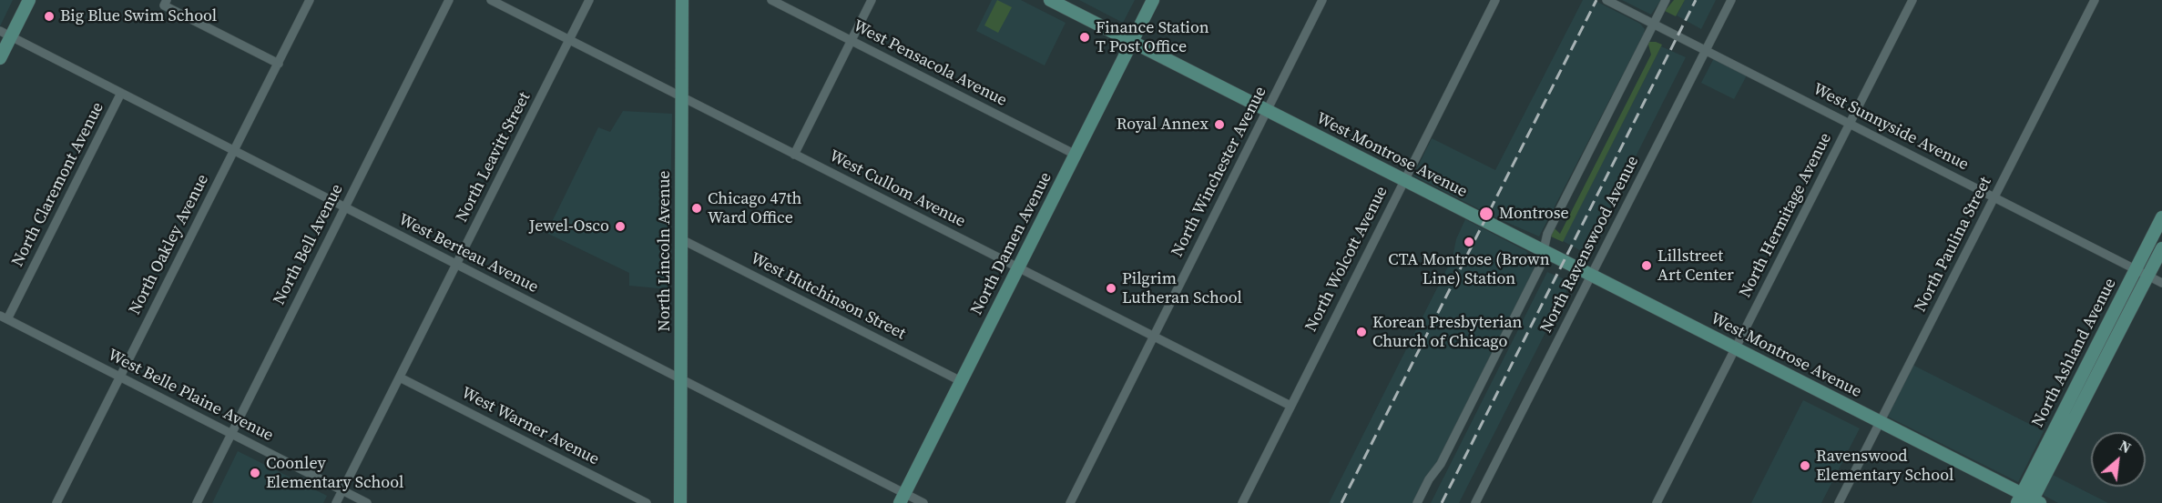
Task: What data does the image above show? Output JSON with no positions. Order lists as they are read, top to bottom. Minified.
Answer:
{"streets":{"main road":["West Montrose Avenue","North Damen Avenue","North Lincoln Avenue","North Ashland Avenue"],"street":["West Pensacola Avenue","West Sunnyside Avenue","North Leavitt Street","North Winchester Avenue","North Claremont Avenue","West Cullom Avenue","North Hermitage Avenue","North Oakley Avenue","North Bell Avenue","North Ravenswood Avenue","North Paulina Street","West Berteau Avenue","North Wolcott Avenue","West Hutchinson Street","West Belle Plaine Avenue","West Warner Avenue"]},"crossings":[["West Pensacola Avenue","North Damen Avenue"],["West Sunnyside Avenue","North Hermitage Avenue"],["West Sunnyside Avenue","North Ravenswood Avenue"],["West Sunnyside Avenue","North Paulina Street"],["West Sunnyside Avenue","North Ashland Avenue"],["West Montrose Avenue","North Winchester Avenue"],["West Montrose Avenue","North Hermitage Avenue"],["West Montrose Avenue","North Damen Avenue"],["West Montrose Avenue","North Ravenswood Avenue"],["West Montrose Avenue","North Paulina Street"],["West Montrose Avenue","North Wolcott Avenue"],["West Montrose Avenue","North Ashland Avenue"],["North Leavitt Street","West Cullom Avenue"],["North Leavitt Street","West Berteau Avenue"],["North Leavitt Street","West Belle Plaine Avenue"],["North Leavitt Street","West Warner Avenue"],["North Winchester Avenue","West Cullom Avenue"],["North Claremont Avenue","West Berteau Avenue"],["North Claremont Avenue","West Belle Plaine Avenue"],["West Cullom Avenue","North Damen Avenue"],["West Cullom Avenue","North Lincoln Avenue"],["West Cullom Avenue","North Wolcott Avenue"],["North Damen Avenue","West Berteau Avenue"],["North Damen Avenue","West Hutchinson Street"],["North Oakley Avenue","West Berteau Avenue"],["North Oakley Avenue","West Belle Plaine Avenue"],["North Bell Avenue","West Berteau Avenue"],["North Bell Avenue","West Belle Plaine Avenue"],["North Lincoln Avenue","West Berteau Avenue"],["North Lincoln Avenue","West Hutchinson Street"]],"places":["Big Blue Swim School","Finance Station T Post Office","Royal Annex","Chicago 47th Ward Office","Montrose","Jewel-Osco","CTA Montrose (Brown Line) Station","Lillstreet Art Center","Pilgrim Lutheran School","Korean Presbyterian Church of Chicago","Ravenswood Elementary School","Coonley Elementary School"],"north":"top right"}
